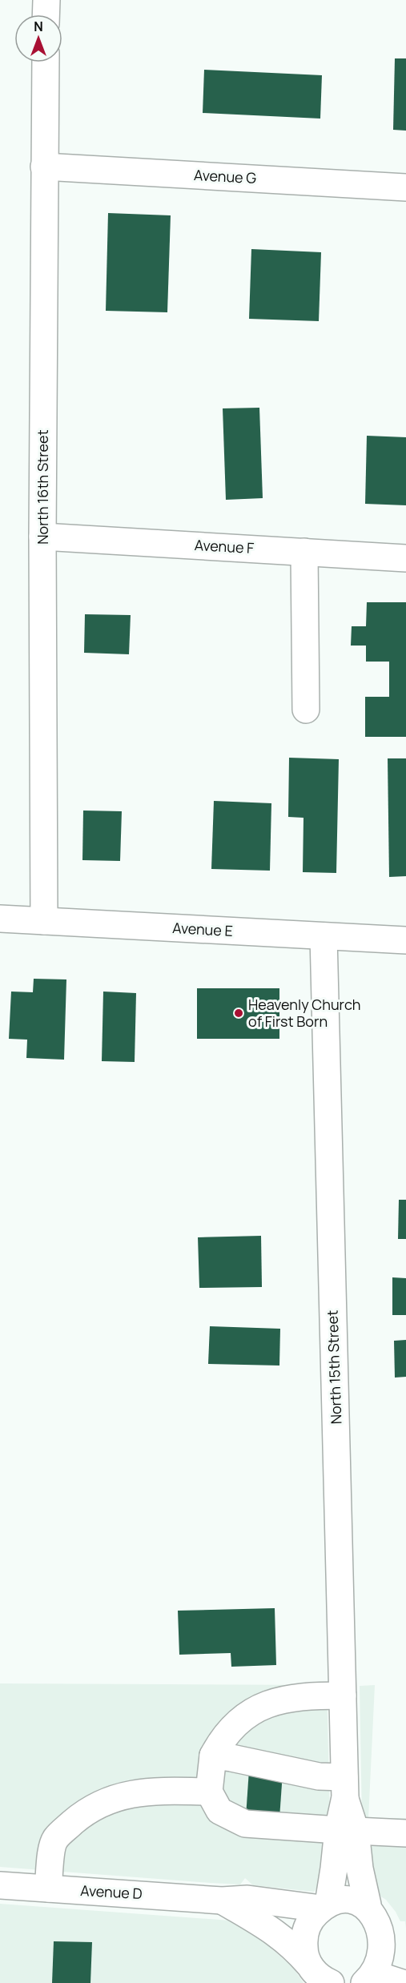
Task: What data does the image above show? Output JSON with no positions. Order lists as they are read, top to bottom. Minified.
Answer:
{"streets":{"street":["Avenue G","North 16th Street","Avenue F","Avenue E","North 15th Street","Avenue D"]},"crossings":[["Avenue G","North 16th Street"],["North 16th Street","Avenue F"],["North 16th Street","Avenue E"],["Avenue E","North 15th Street"],["North 15th Street","Avenue D"]],"places":["Heavenly Church of First Born"],"north":"top"}
